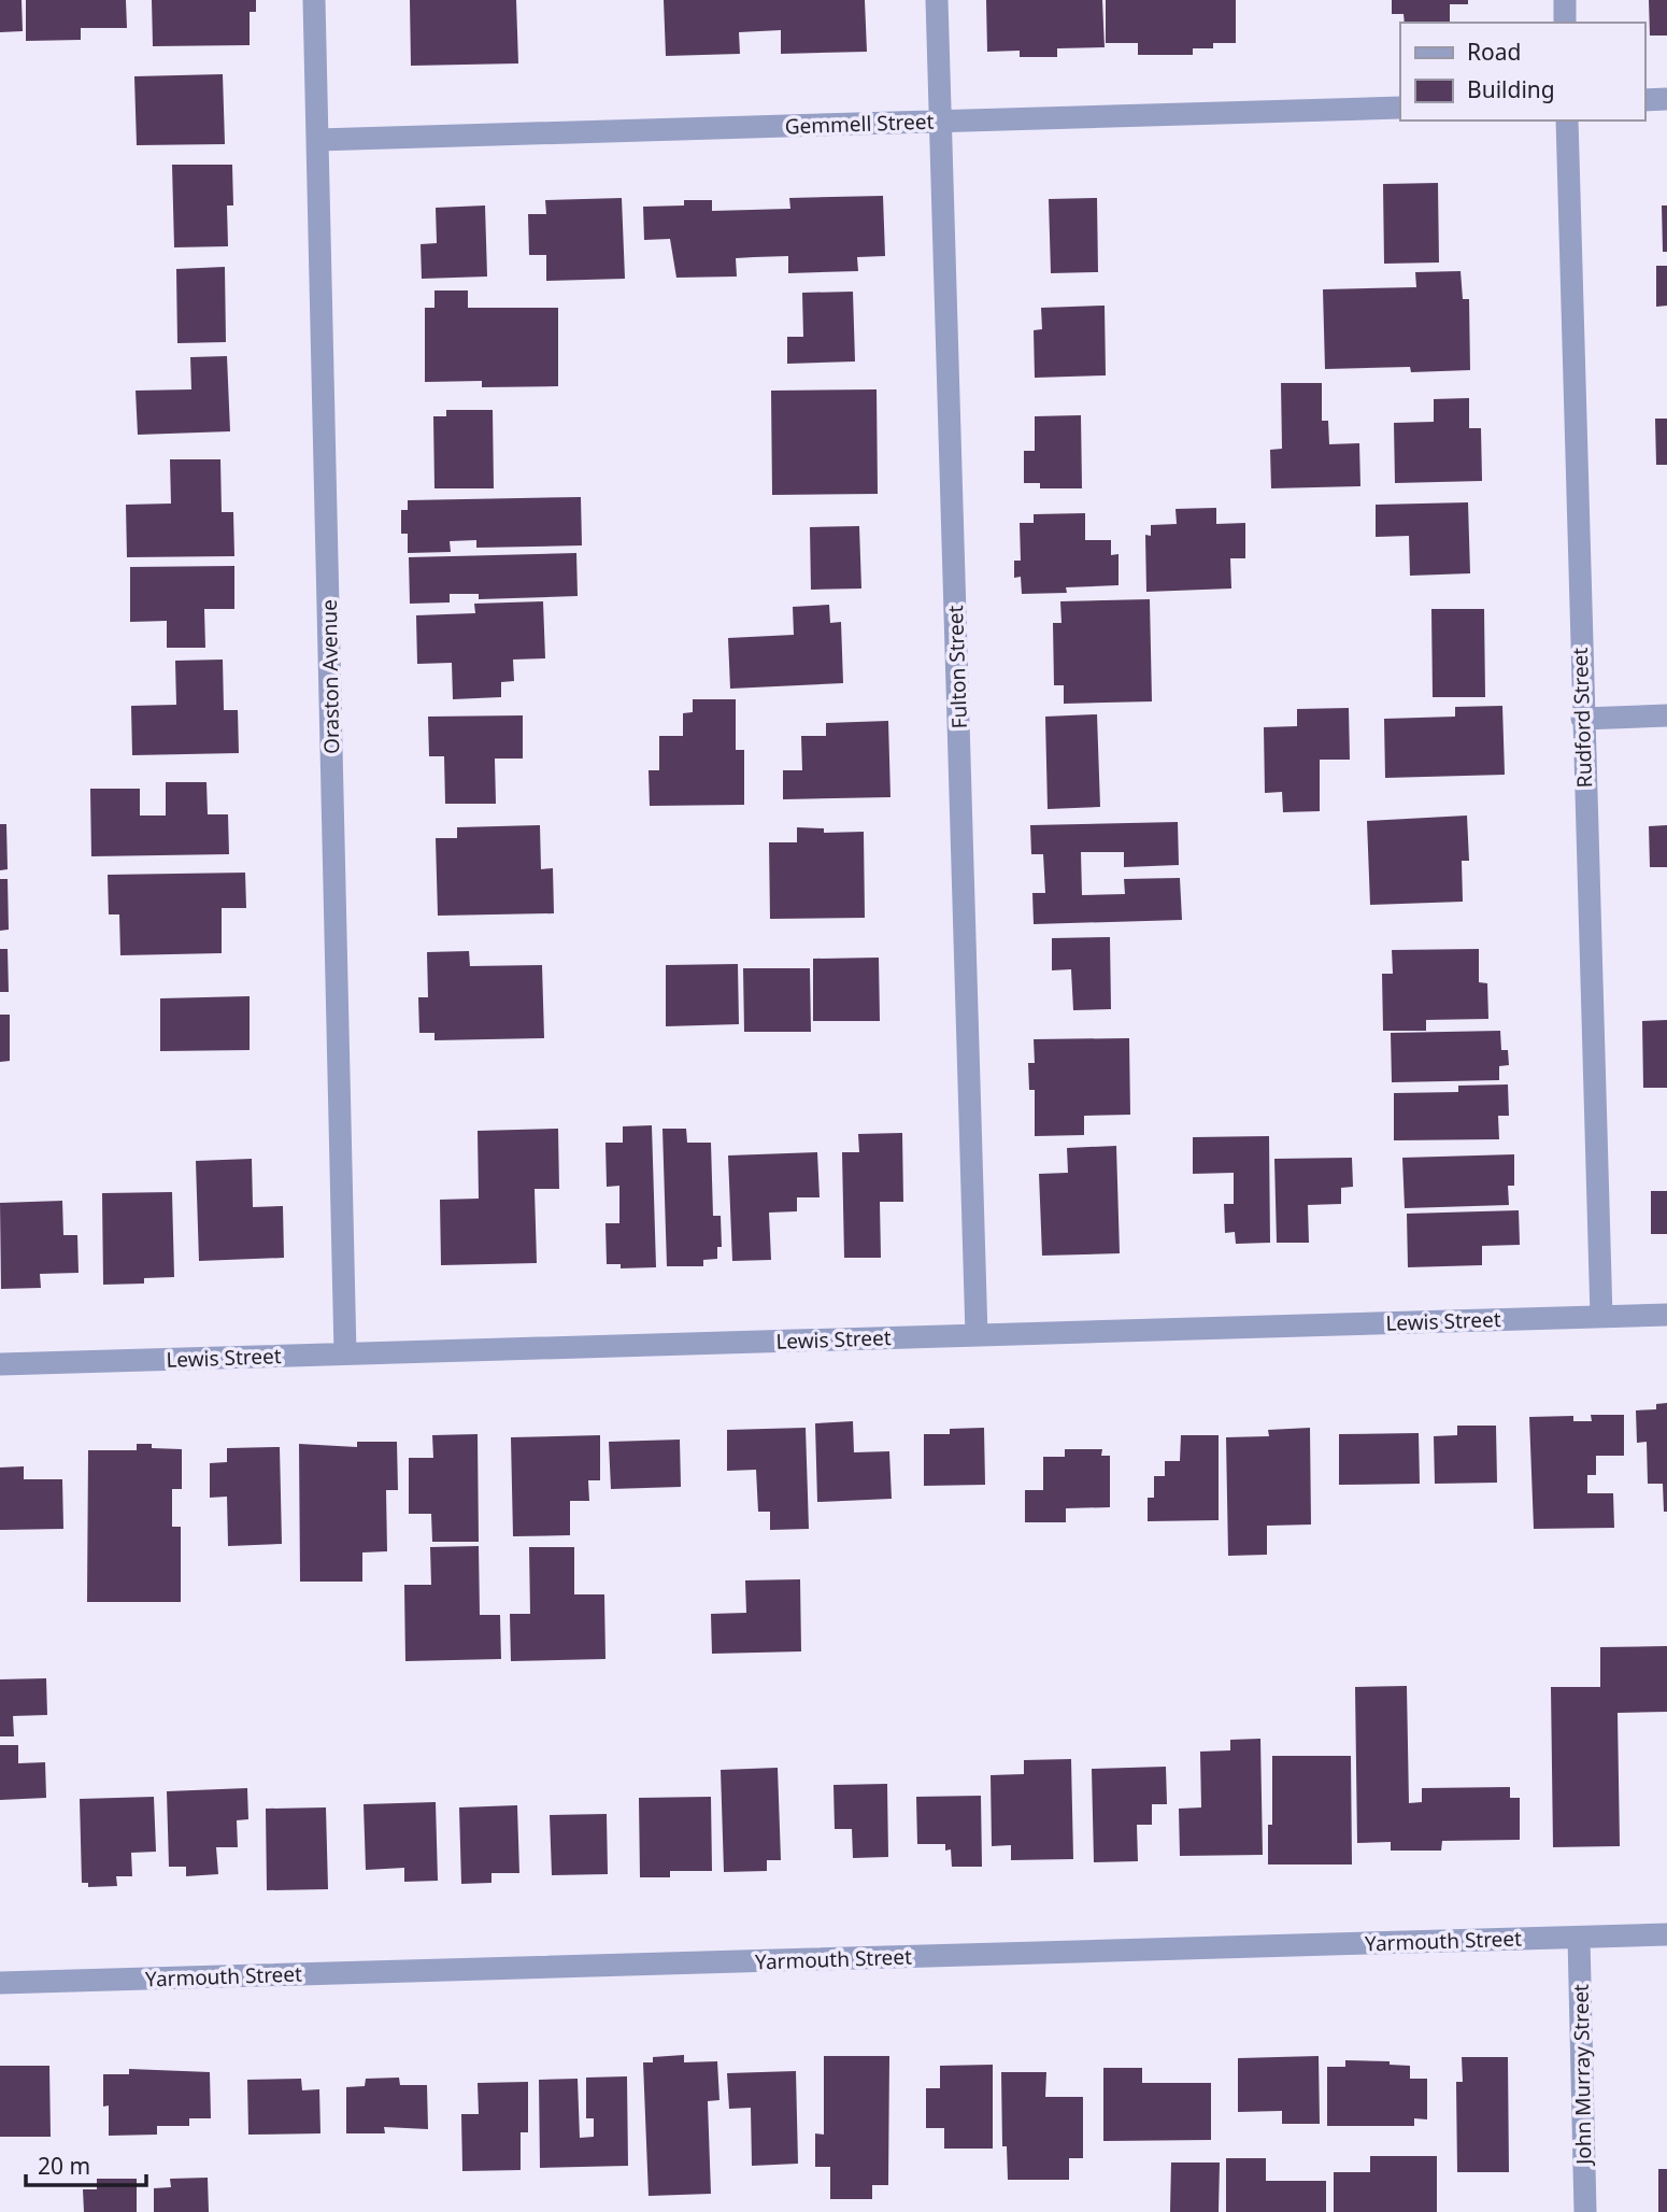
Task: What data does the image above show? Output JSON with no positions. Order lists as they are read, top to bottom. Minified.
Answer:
{"streets":{"street":["Gemmell Street","Fulton Street","Oraston Avenue","Rudford Street","Lewis Street","Yarmouth Street","John Murray Street"]},"crossings":[["Gemmell Street","Fulton Street"],["Gemmell Street","Oraston Avenue"],["Fulton Street","Lewis Street"],["Oraston Avenue","Lewis Street"],["Rudford Street","Lewis Street"],["Yarmouth Street","John Murray Street"]],"legend":["Road","Building"],"scale_bar":"20 m"}
